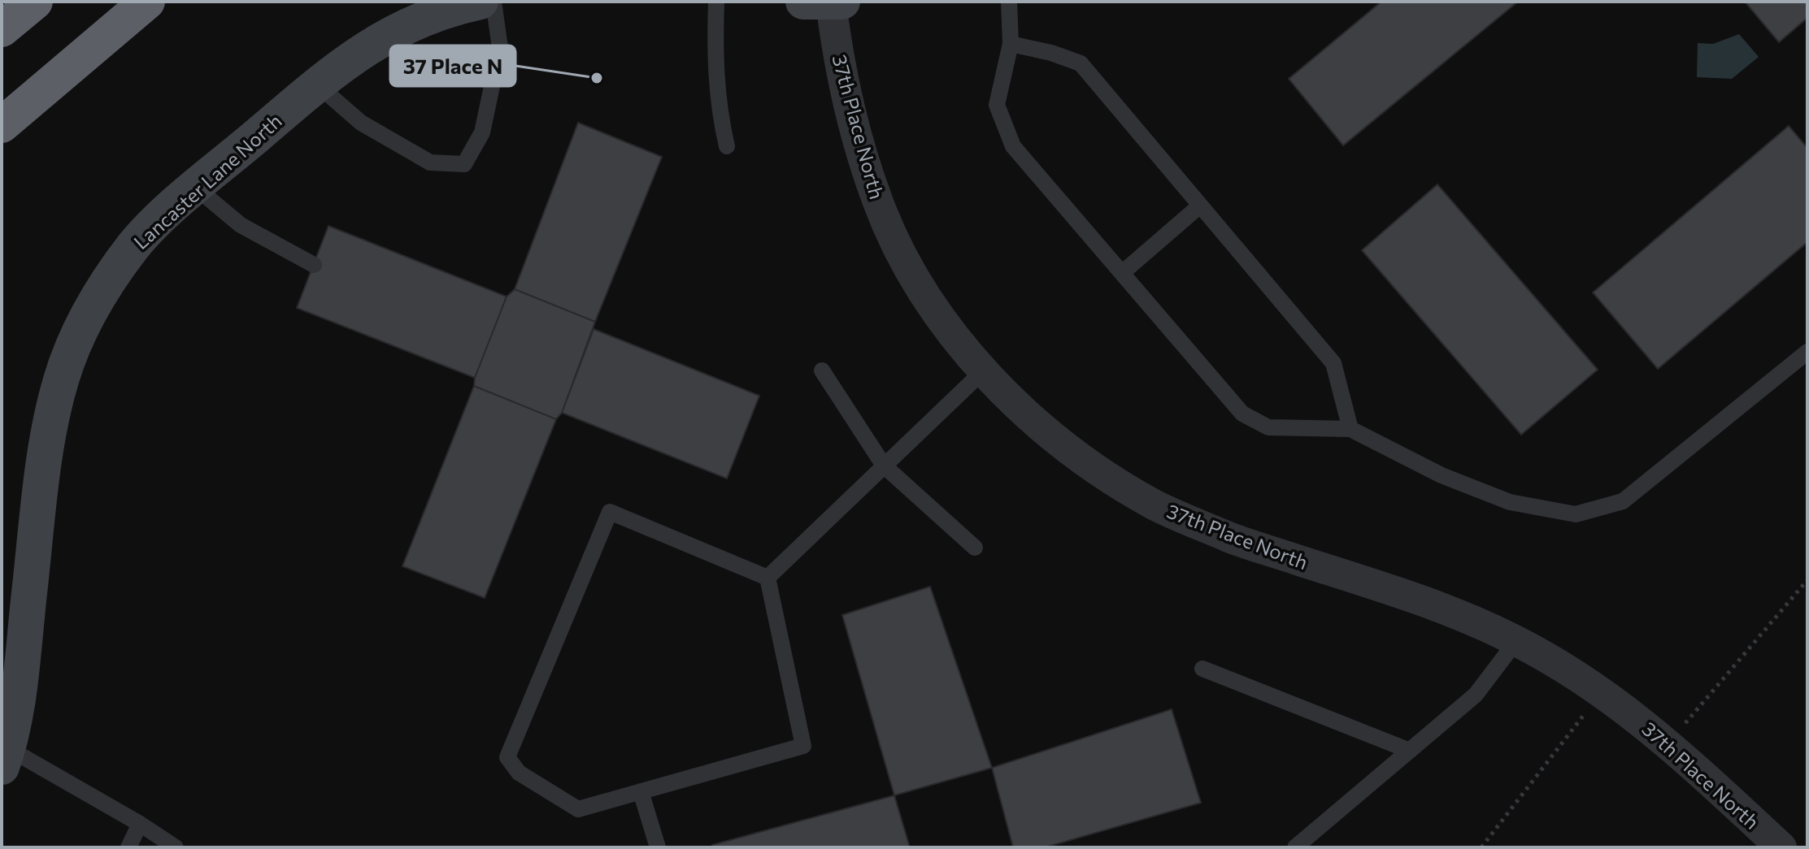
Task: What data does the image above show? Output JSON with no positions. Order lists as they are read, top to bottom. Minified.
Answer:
{"streets":{"street":["37th Place North","Lancaster Lane North"]},"places":["37 Place N"]}
